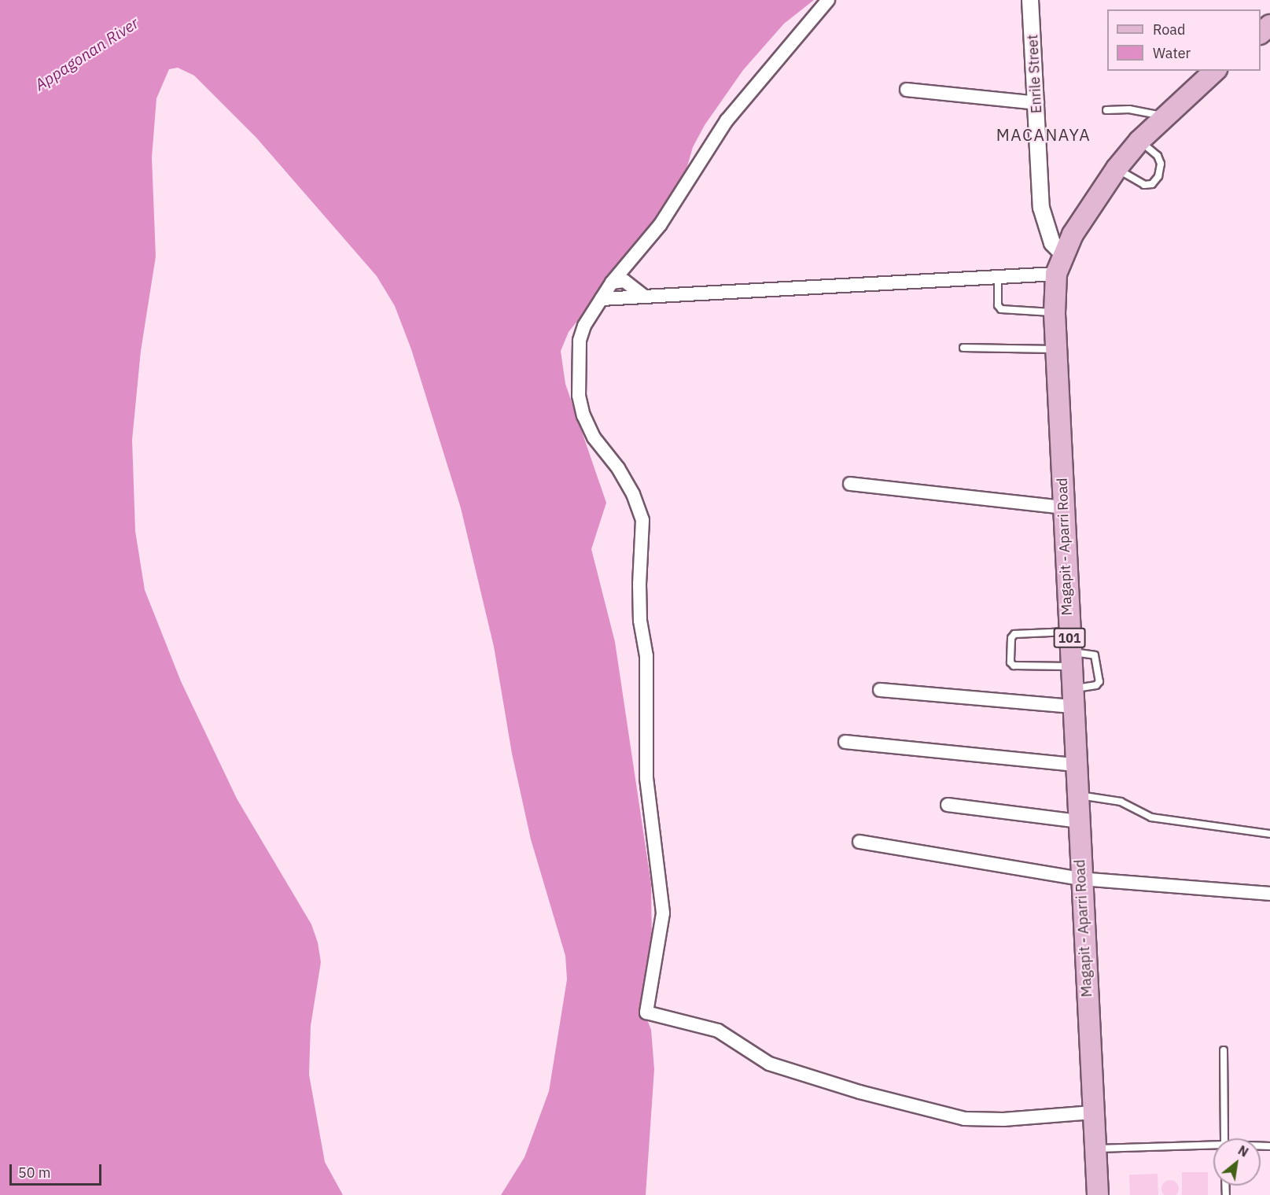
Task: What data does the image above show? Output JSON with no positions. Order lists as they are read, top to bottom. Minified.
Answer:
{"streets":{"main road":["Magapit - Aparri Road","101"],"street":["Enrile Street"]},"crossings":[["Enrile Street","Magapit - Aparri Road"]],"districts":["MACANAYA"],"water":["Appagonan River"],"legend":["Road","Water"],"scale_bar":"50 m","north":"top right"}
